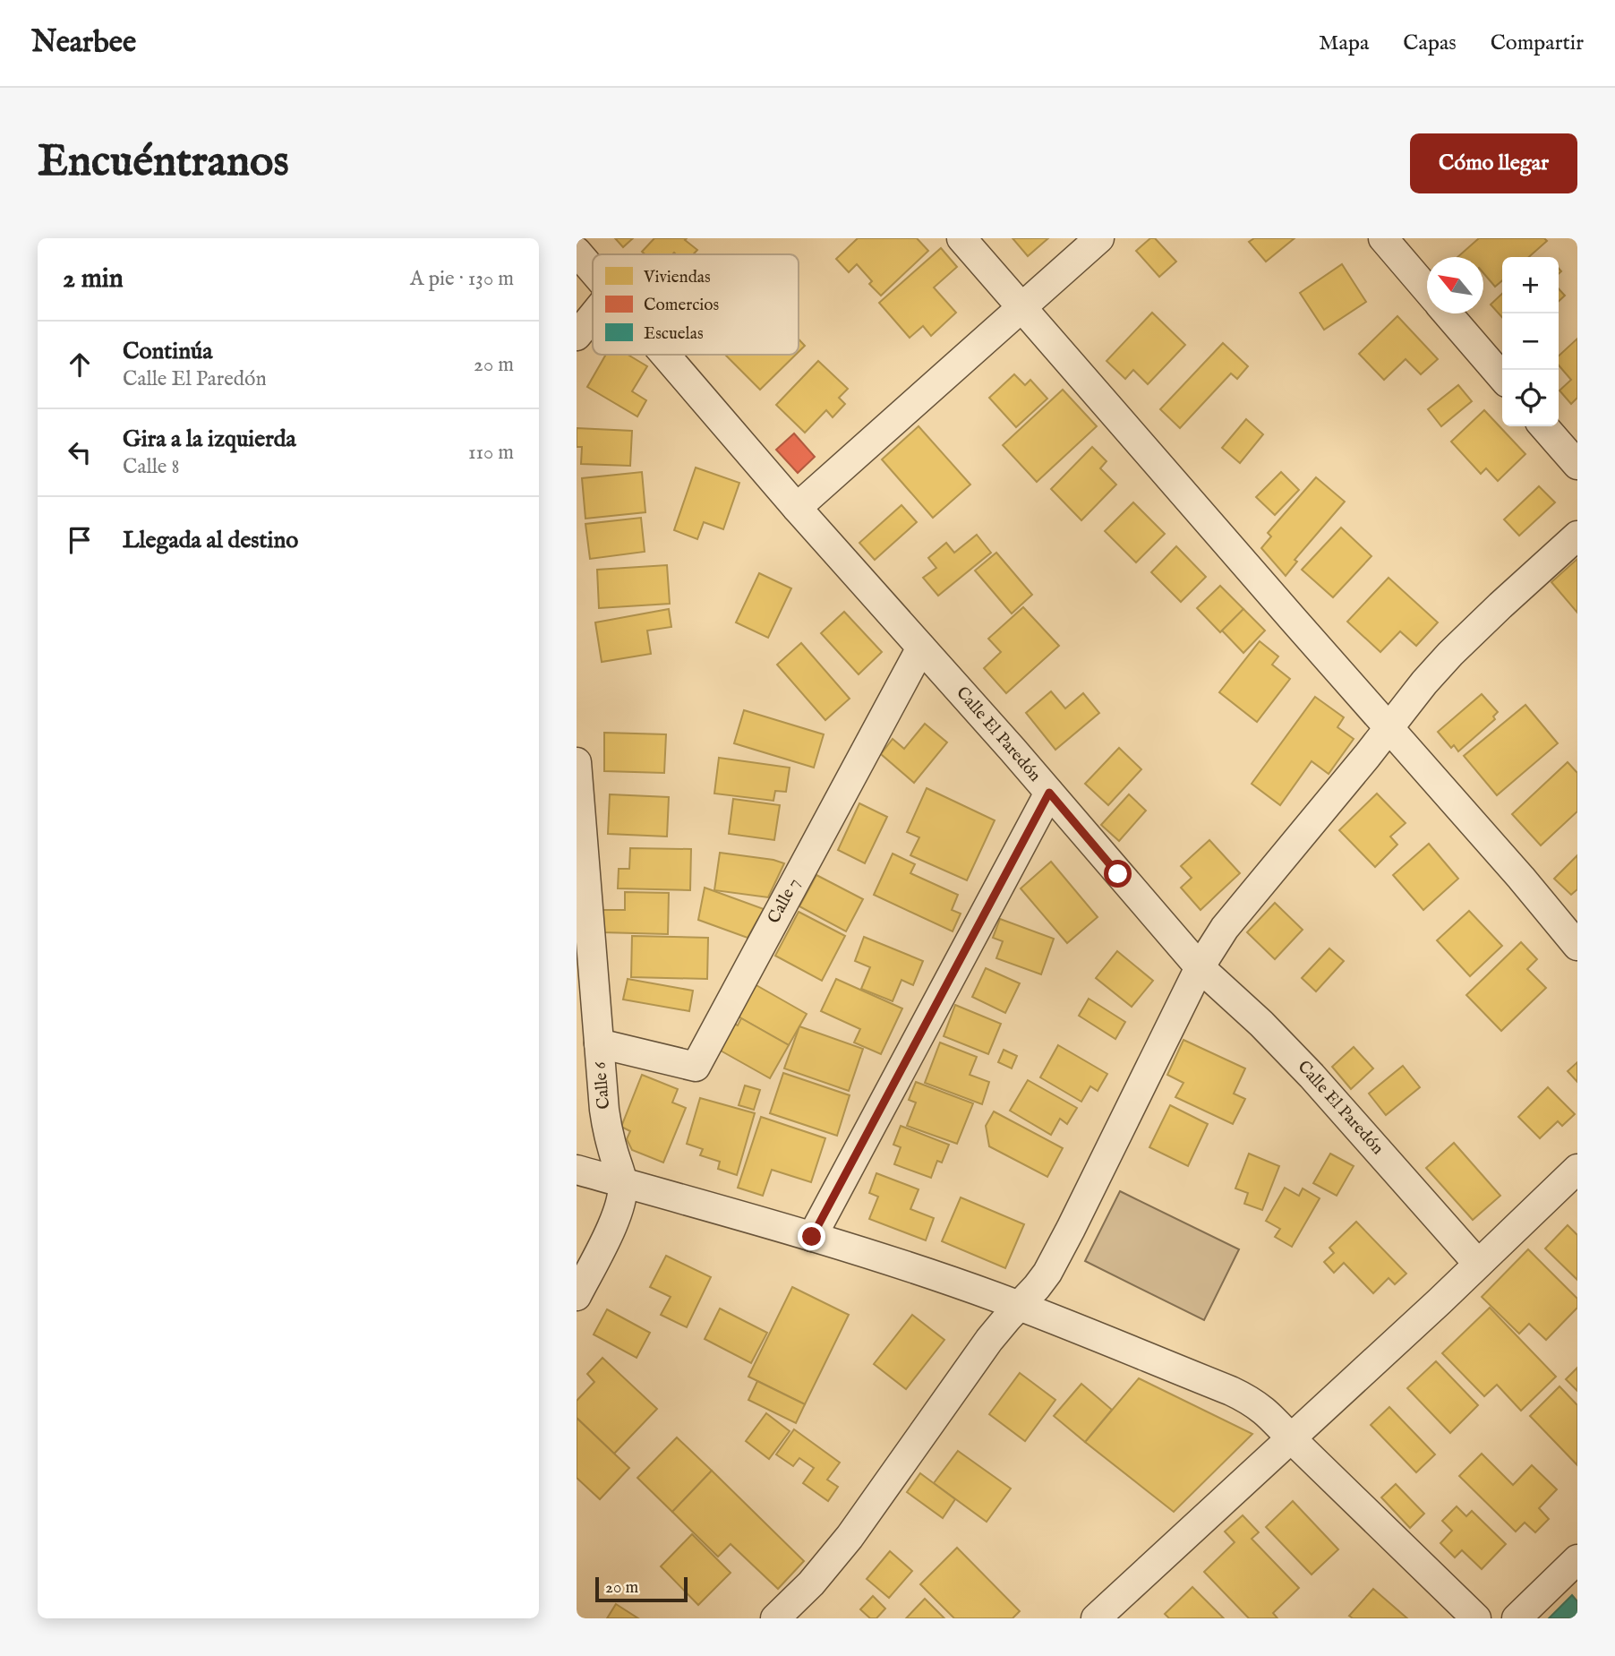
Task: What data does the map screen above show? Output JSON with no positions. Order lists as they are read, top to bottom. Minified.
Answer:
{"streets":{"street":["Calle El Paredón","Calle 7","Calle 6"]},"crossings":[["Calle El Paredón","Calle 7"],["Calle 7","Calle 6"]],"legend":["Viviendas","Comercios","Escuelas"],"scale_bar":"20 m","north":"top left","page":{"header":"Nearbee","nav":["Mapa","Capas","Compartir"],"buttons":"Cómo llegar","title":"Encuéntranos","heading":["2 min","A pie · 130 m"],"map_buttons":["+","−"],"list":[["Continúa","Calle El Paredón","20 m"],["Gira a la izquierda","Calle 8","110 m"],"Llegada al destino"],"scale":"20 m"}}
